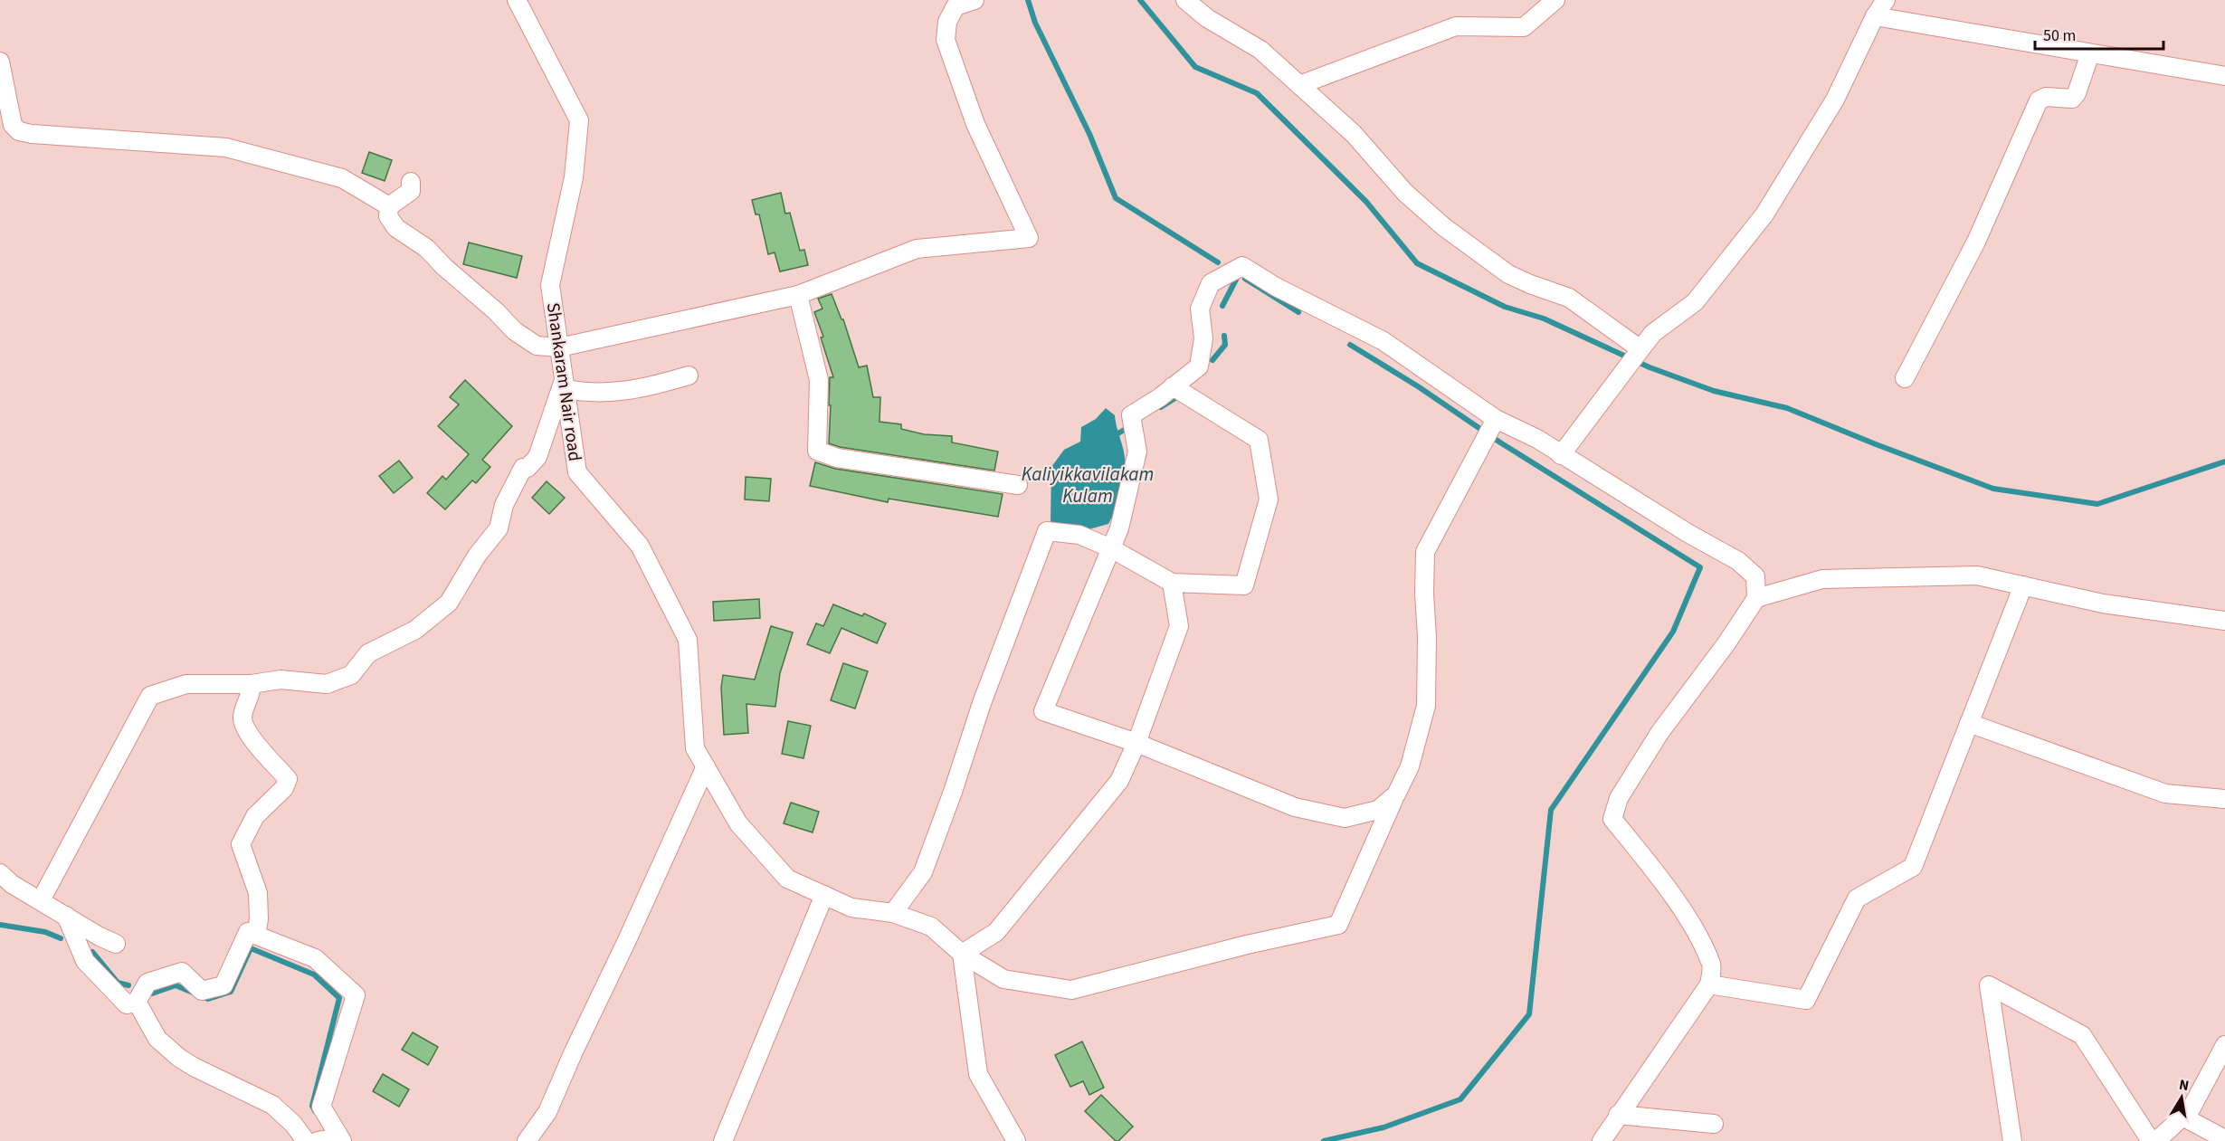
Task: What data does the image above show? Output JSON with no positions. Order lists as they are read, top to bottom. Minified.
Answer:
{"streets":{"street":["Shankaram Nair road"]},"water":["Kaliyikkavilakam Kulam"],"scale_bar":"50 m","north":"top"}
